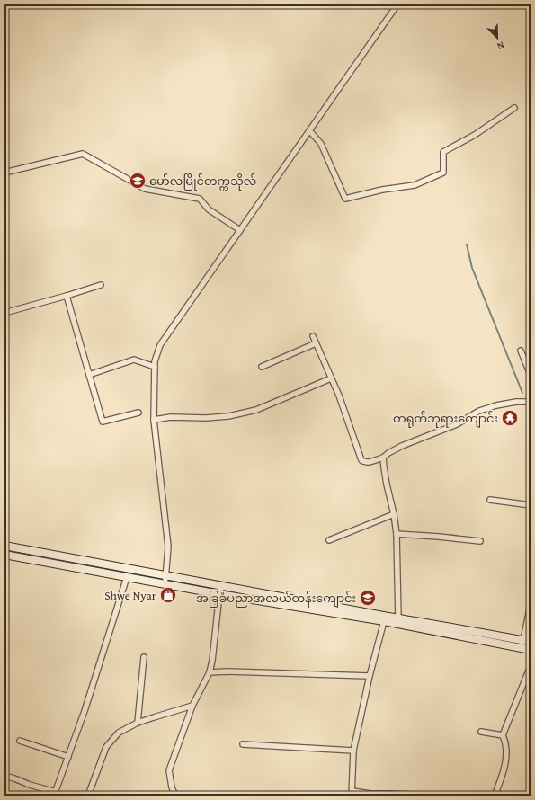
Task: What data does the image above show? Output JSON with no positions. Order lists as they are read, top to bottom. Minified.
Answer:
{"places":{"school or university":["မော်လမြိုင်တက္ကသိုလ်","အခြခံပညာအလယ်တန်းကျောင်း"],"temple":["တရုတ်ဘုရားကျောင်း"],"shop":["Shwe Nyar"]},"north":"bottom right"}
